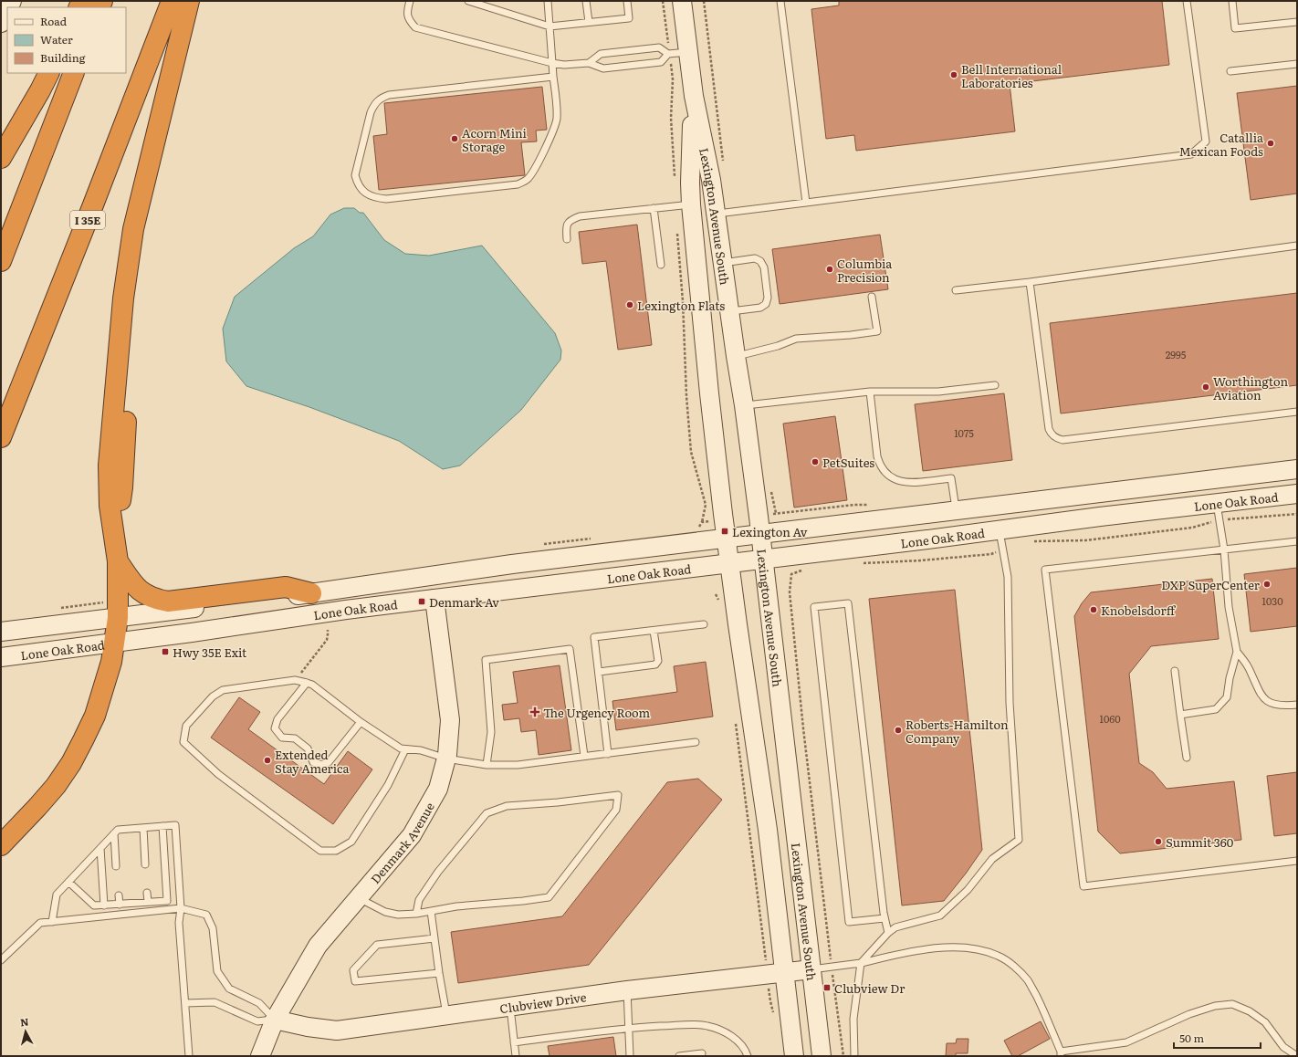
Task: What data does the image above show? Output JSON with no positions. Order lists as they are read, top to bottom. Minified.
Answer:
{"streets":{"highway":["I 35E"],"street":["Lexington Avenue South","Lone Oak Road","Denmark Avenue","Clubview Drive"]},"crossings":[["Lexington Avenue South","Lone Oak Road"],["Lexington Avenue South","Clubview Drive"],["Lone Oak Road","Denmark Avenue"],["Denmark Avenue","Clubview Drive"]],"places":{"other":["Bell International Laboratories","Acorn Mini Storage","Catallia Mexican Foods","Columbia Precision","Lexington Flats","Worthington Aviation","PetSuites","DXP SuperCenter","Knobelsdorff","Roberts-Hamilton Company","Extended Stay America","Summit 360"],"transit":["Lexington Av","Denmark Av","Hwy 35E Exit","Clubview Dr"],"health":["The Urgency Room"]},"house_numbers":["2995","1075","1030","1060"],"legend":["Road","Water","Building"],"scale_bar":"50 m","north":"top"}
